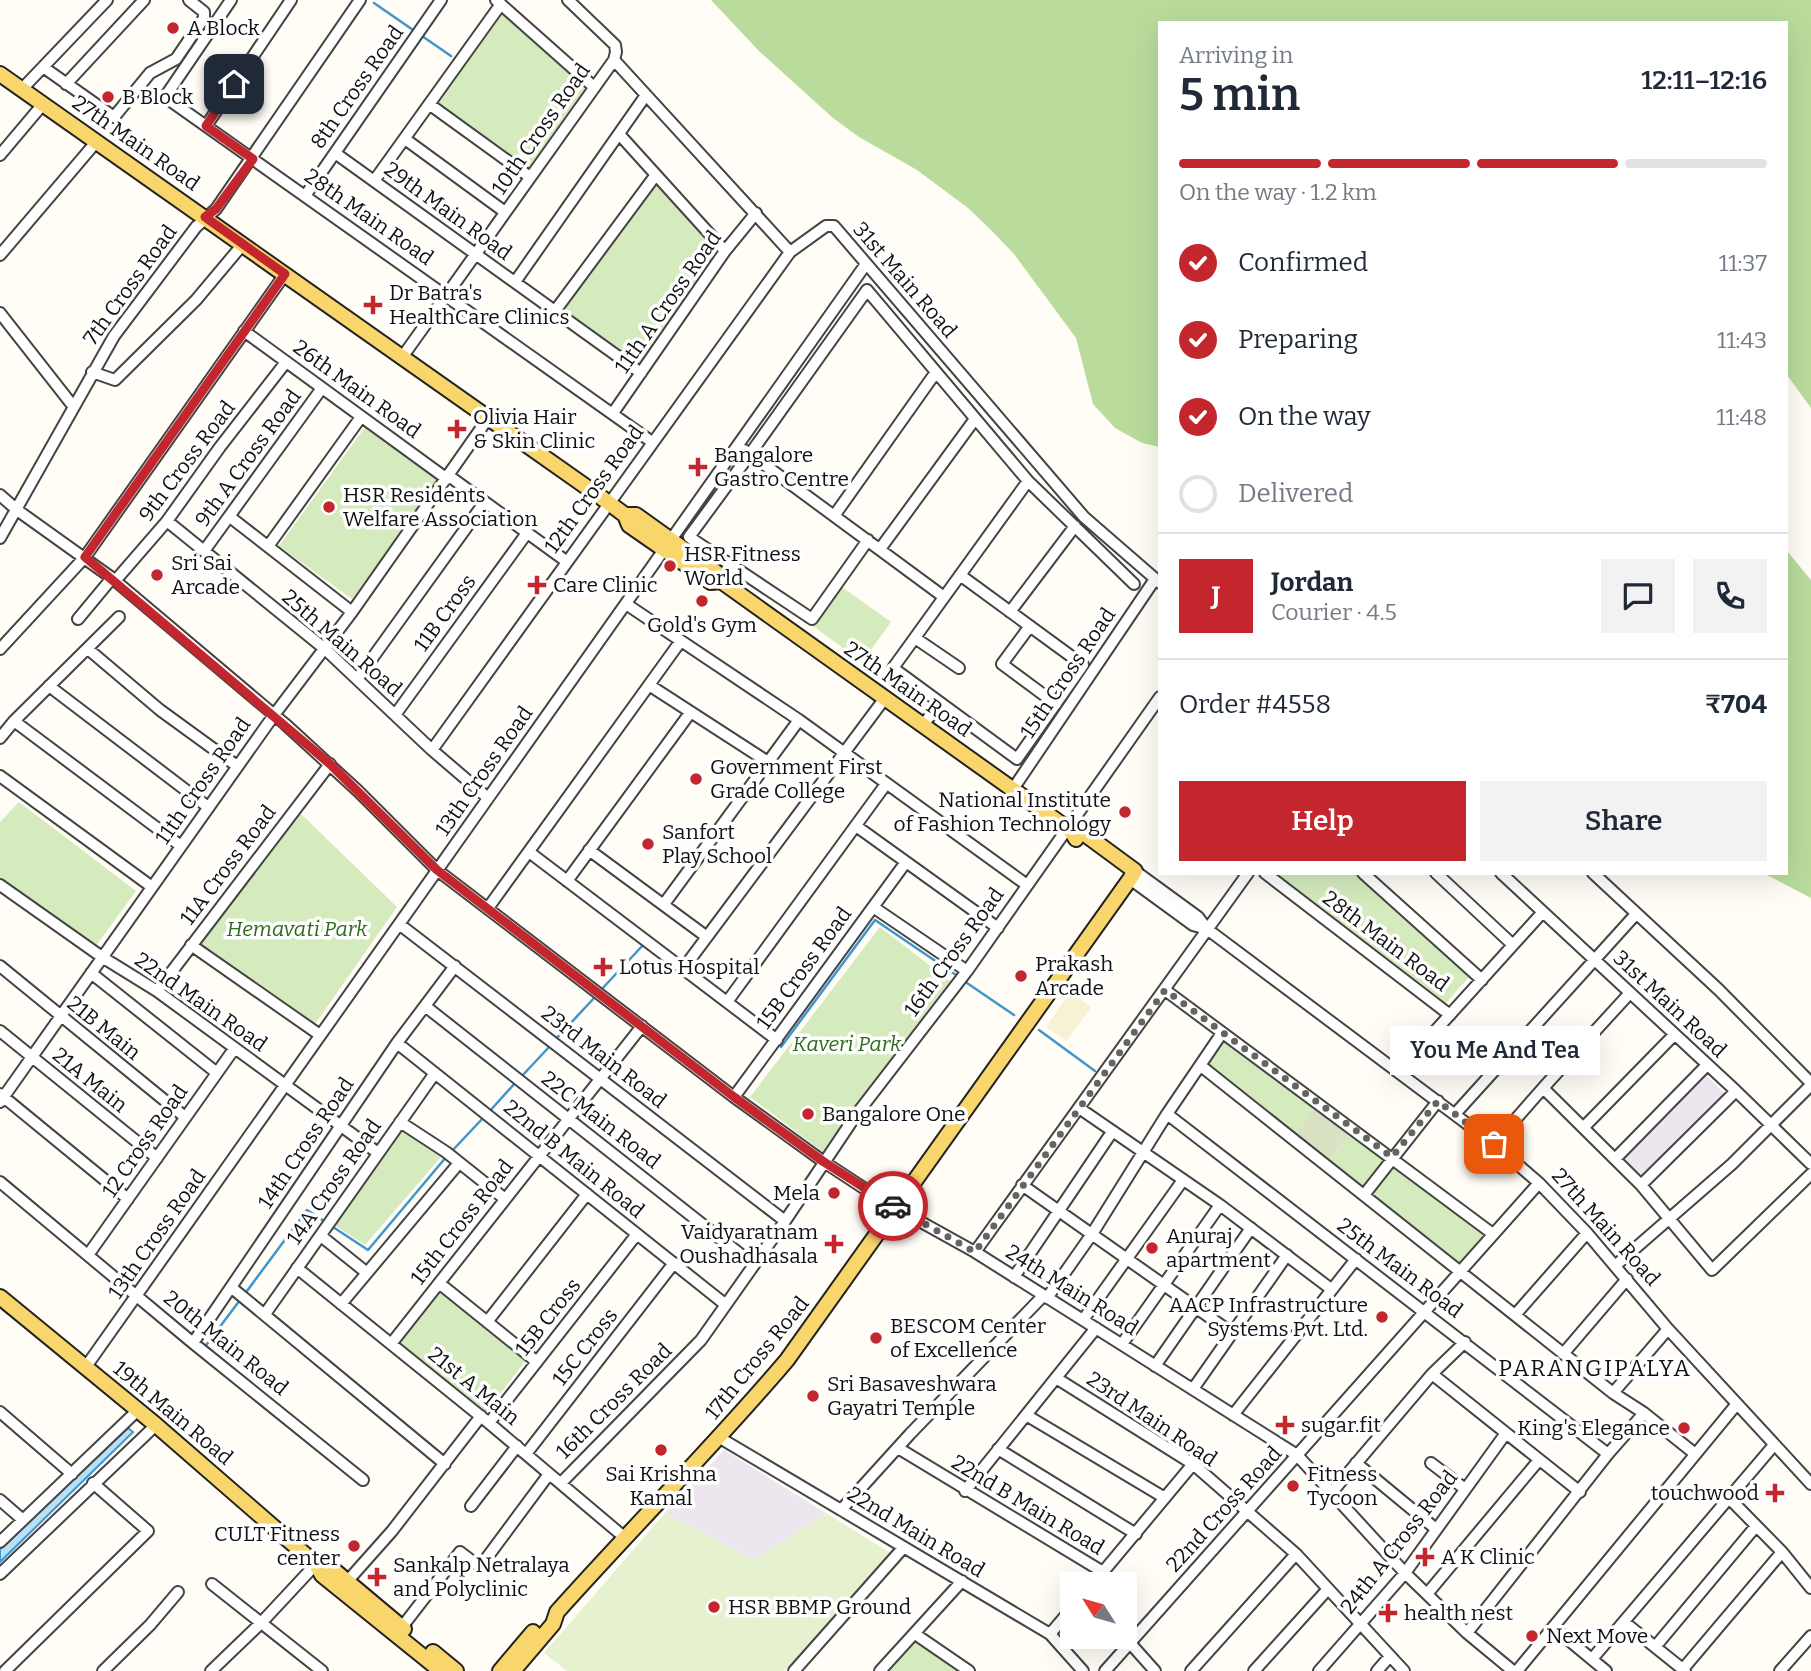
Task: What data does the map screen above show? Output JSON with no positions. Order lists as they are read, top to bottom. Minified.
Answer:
{"streets":{"main road":["27th Main Road","17th Cross Road","19th Main Road"],"street":["8th Cross Road","10th Cross Road","29th Main Road","28th Main Road","31st Main Road","7th Cross Road","11th A Cross Road","26th Main Road","9th A Cross Road","9th Cross Road","12th Cross Road","11B Cross","25th Main Road","15th Cross Road","13th Cross Road","11th Cross Road","11A Cross Road","16th Cross Road","15B Cross Road","22nd Main Road","21B Main","23rd Main Road","21A Main","22C Main Road","12 Cross Road","14th Cross Road","22nd B Main Road","14A Cross Road","24th Main Road","15B Cross","20th Main Road","15C Cross","21st A Main","22nd Cross Road","24th A Cross Road"]},"crossings":[["8th Cross Road","29th Main Road"],["8th Cross Road","28th Main Road"],["10th Cross Road","27th Main Road"],["10th Cross Road","29th Main Road"],["10th Cross Road","28th Main Road"],["27th Main Road","7th Cross Road"],["27th Main Road","12th Cross Road"],["27th Main Road","15th Cross Road"],["27th Main Road","13th Cross Road"],["27th Main Road","11th Cross Road"],["27th Main Road","16th Cross Road"],["27th Main Road","17th Cross Road"],["27th Main Road","22nd Cross Road"],["29th Main Road","11th A Cross Road"],["28th Main Road","7th Cross Road"],["28th Main Road","11th A Cross Road"],["28th Main Road","12th Cross Road"],["31st Main Road","12th Cross Road"],["31st Main Road","15th Cross Road"],["31st Main Road","13th Cross Road"],["7th Cross Road","24th Main Road"],["26th Main Road","9th A Cross Road"],["26th Main Road","9th Cross Road"],["26th Main Road","12th Cross Road"],["26th Main Road","11B Cross"],["26th Main Road","11th Cross Road"],["9th A Cross Road","25th Main Road"],["9th Cross Road","25th Main Road"],["9th Cross Road","24th Main Road"],["12th Cross Road","25th Main Road"],["11B Cross","25th Main Road"],["25th Main Road","13th Cross Road"],["25th Main Road","11th Cross Road"],["25th Main Road","22nd Cross Road"],["15th Cross Road","23rd Main Road"],["15th Cross Road","22C Main Road"],["15th Cross Road","22nd B Main Road"],["15th Cross Road","24th Main Road"],["15th Cross Road","21st A Main"],["13th Cross Road","22nd Main Road"],["13th Cross Road","23rd Main Road"],["13th Cross Road","24th Main Road"],["13th Cross Road","20th Main Road"],["13th Cross Road","19th Main Road"],["11th Cross Road","22nd Main Road"],["11th Cross Road","21B Main"],["11th Cross Road","21A Main"],["11th Cross Road","24th Main Road"],["11A Cross Road","22nd Main Road"],["11A Cross Road","24th Main Road"],["16th Cross Road","23rd Main Road"],["16th Cross Road","22C Main Road"],["16th Cross Road","22nd B Main Road"],["16th Cross Road","24th Main Road"],["16th Cross Road","21st A Main"],["15B Cross Road","24th Main Road"],["22nd Main Road","12 Cross Road"],["22nd Main Road","14th Cross Road"],["22nd Main Road","14A Cross Road"],["22nd Main Road","17th Cross Road"],["21B Main","12 Cross Road"],["23rd Main Road","14th Cross Road"],["23rd Main Road","22nd Cross Road"],["23rd Main Road","24th A Cross Road"],["21A Main","12 Cross Road"],["22C Main Road","14th Cross Road"],["12 Cross Road","20th Main Road"],["14th Cross Road","22nd B Main Road"],["14th Cross Road","20th Main Road"],["22nd B Main Road","14A Cross Road"],["22nd B Main Road","15B Cross"],["22nd B Main Road","15C Cross"],["14A Cross Road","21st A Main"],["24th Main Road","17th Cross Road"],["24th Main Road","22nd Cross Road"],["24th Main Road","24th A Cross Road"],["15B Cross","21st A Main"],["15C Cross","21st A Main"],["17th Cross Road","21st A Main"]],"districts":["PARANGIPALYA"],"parks":["Hemavati Park","Kaveri Park"],"places":{"other":["A Block","B Block","HSR Residents Welfare Association","HSR Fitness World","Sri Sai Arcade","Gold's Gym","Government First Grade College","National Institute of Fashion Technology","Sanfort Play School","Prakash Arcade","Bangalore One","You Me And Tea","Mela","Anuraj apartment","AACP Infrastructure Systems Pvt. Ltd.","BESCOM Center of Excellence","Sri Basaveshwara Gayatri Temple","King's Elegance","Sai Krishna Kamal","Fitness Tycoon","CULT Fitness center","HSR BBMP Ground","Next Move"],"health":["Dr Batra's HealthCare Clinics","Olivia Hair & Skin Clinic","Bangalore Gastro Centre","Care Clinic","Lotus Hospital","Vaidyaratnam Oushadhasala","sugar.fit","touchwood","A K Clinic","Sankalp Netralaya and Polyclinic","health nest"]},"north":"top left","page":{"heading":["5 min","Arriving in","12:11–12:16"],"panel":["Jordan","Courier · 4.5","Order #4558","₹704"],"bar":"On the way · 1.2 km","list":[["Confirmed","11:37"],["Preparing","11:43"],["On the way","11:48"],"Delivered"],"round":"J","buttons":["Help","Share"],"bubble":"You Me And Tea"}}
